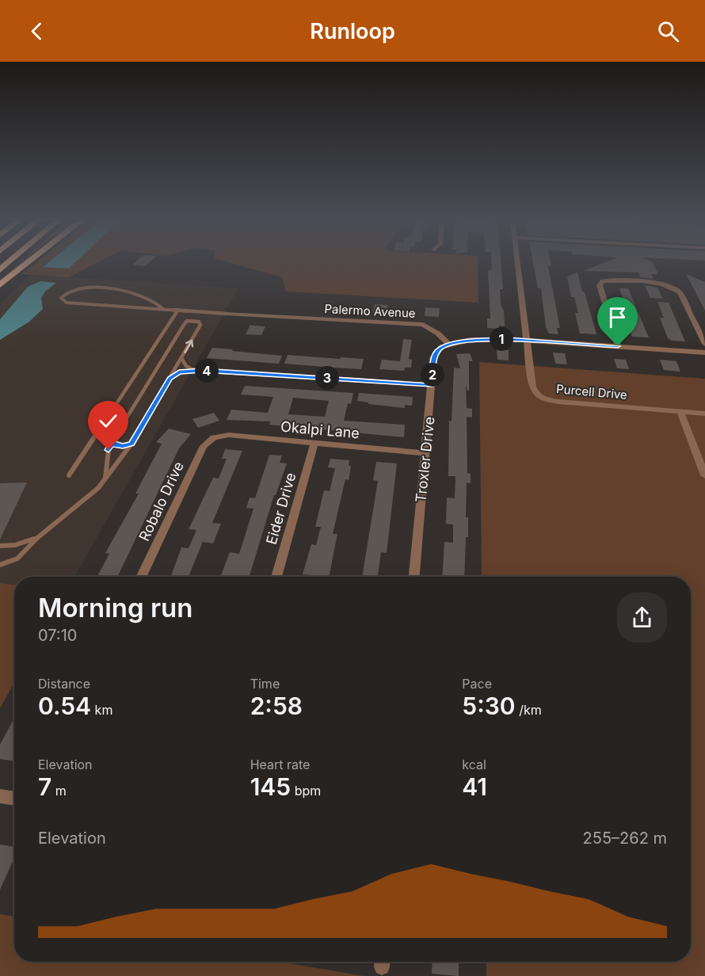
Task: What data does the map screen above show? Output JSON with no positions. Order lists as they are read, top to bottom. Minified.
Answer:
{"streets":{"street":["Palermo Avenue","Purcell Drive","Okalpi Lane","Troxler Drive","Robalo Drive","Eider Drive"]},"crossings":[["Palermo Avenue","Troxler Drive"],["Okalpi Lane","Troxler Drive"],["Okalpi Lane","Robalo Drive"],["Okalpi Lane","Eider Drive"]],"page":{"header":"Runloop","pins":["1","4","2","3"],"heading":["Morning run","07:10"],"stats":[["Distance","0.54 km"],["Time","2:58"],["Pace","5:30 /km"],["Elevation","7 m"],["Heart rate","145 bpm"],["kcal","41"]],"chart":["Elevation","255–262 m"]}}
